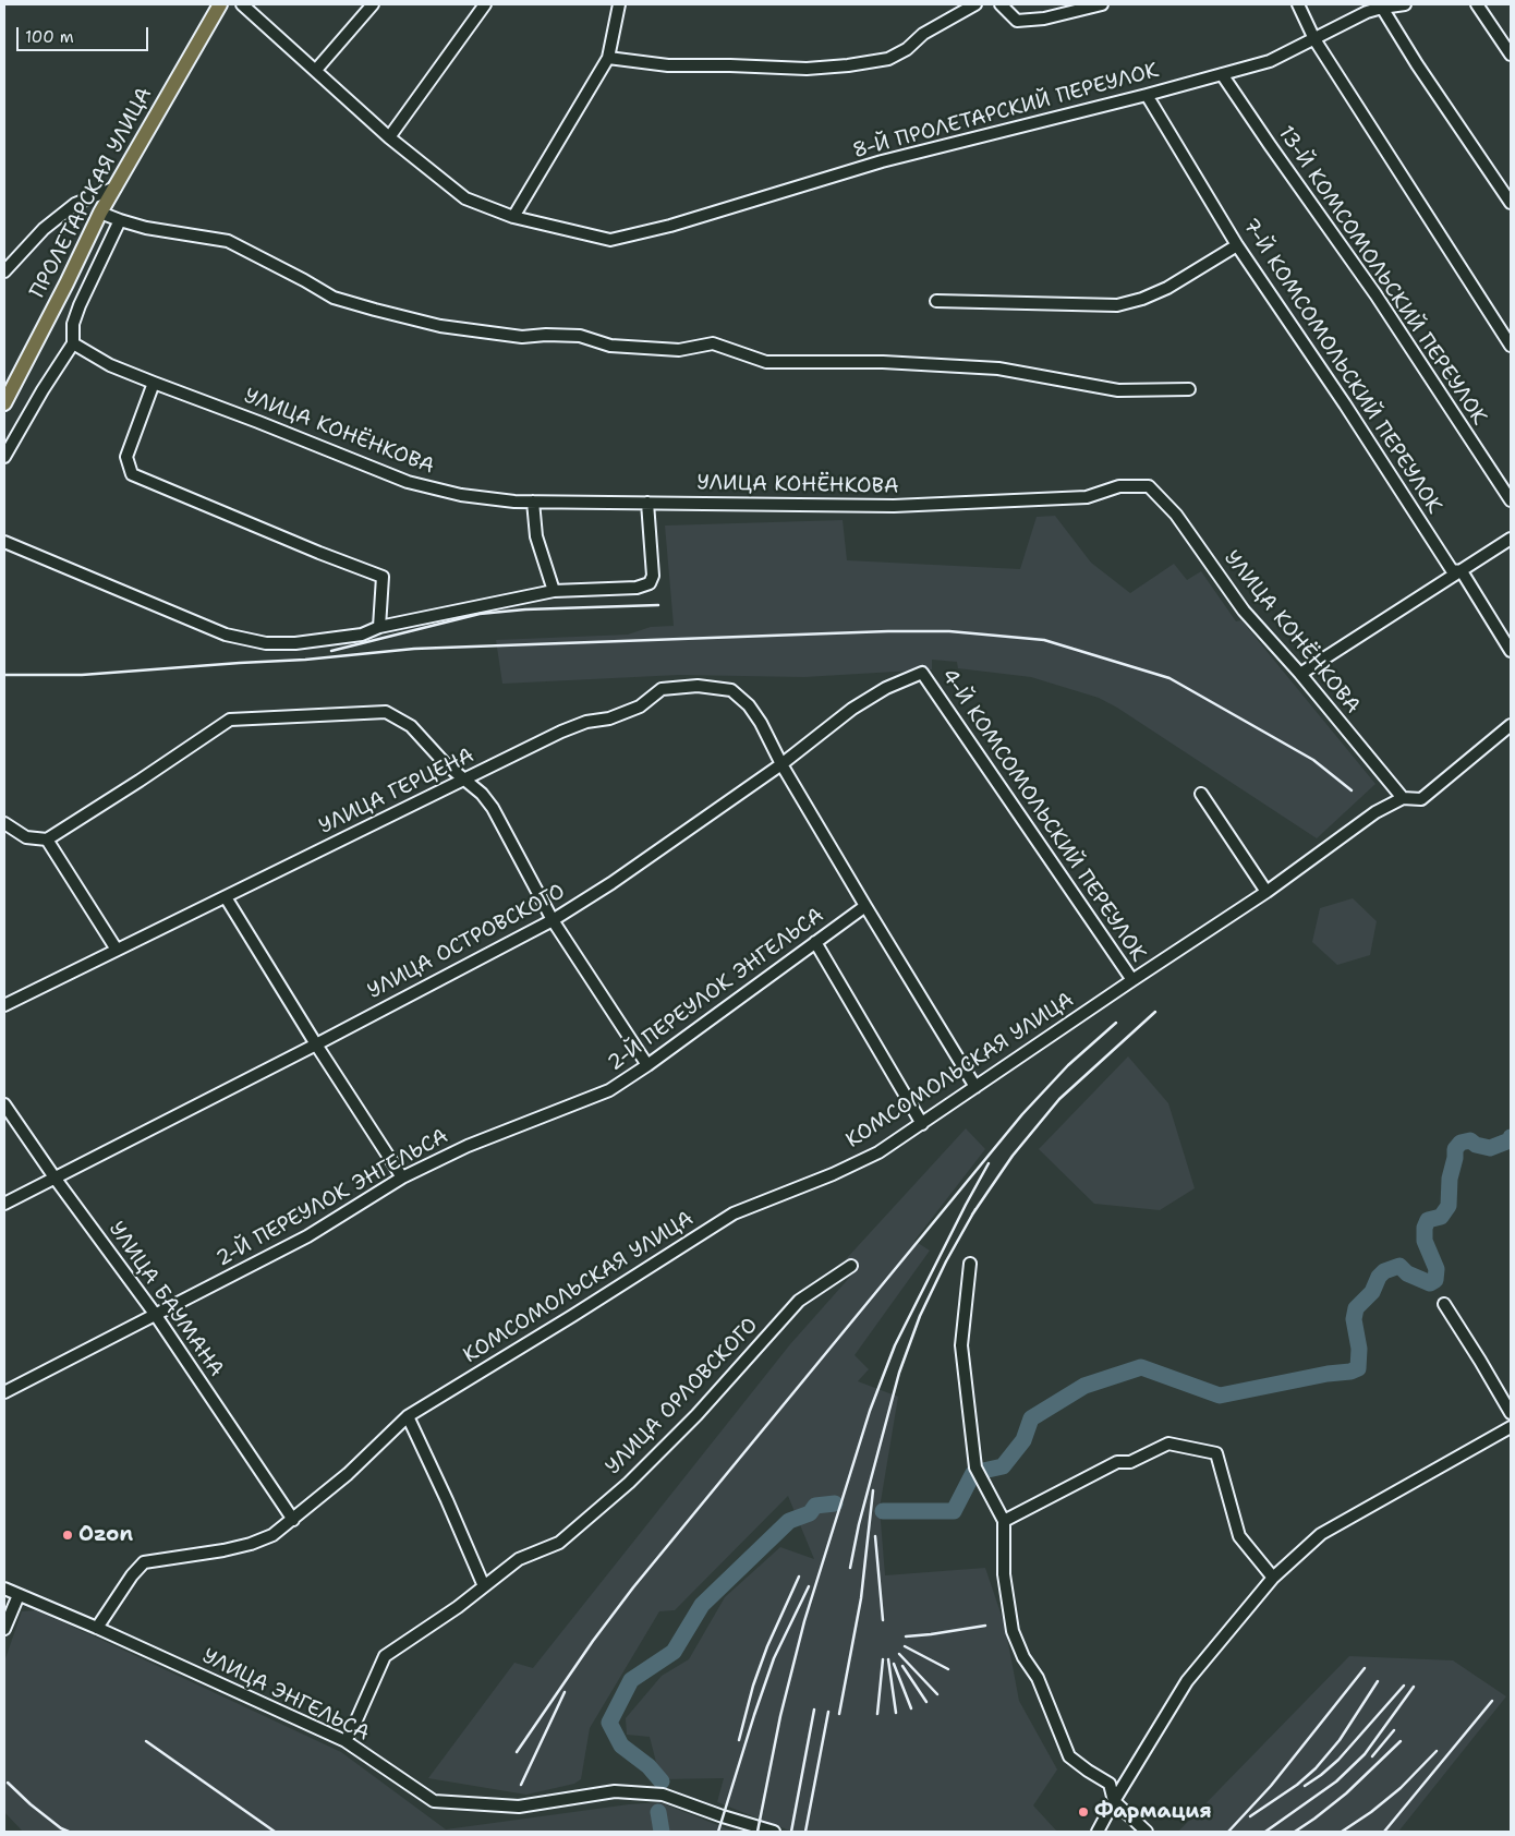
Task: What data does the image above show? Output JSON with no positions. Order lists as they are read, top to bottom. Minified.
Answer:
{"streets":{"main road":["ПРОЛЕТАРСКАЯ УЛИЦА"],"street":["8-Й ПРОЛЕТАРСКИЙ ПЕРЕУЛОК","13-Й КОМСОМОЛЬСКИЙ ПЕРЕУЛОК","7-Й КОМСОМОЛЬСКИЙ ПЕРЕУЛОК","УЛИЦА КОНЁНКОВА","УЛИЦА ГЕРЦЕНА","4-Й КОМСОМОЛЬСКИЙ ПЕРЕУЛОК","УЛИЦА ОСТРОВСКОГО","2-Й ПЕРЕУЛОК ЭНГЕЛЬСА","КОМСОМОЛЬСКАЯ УЛИЦА","УЛИЦА БАУМАНА","УЛИЦА ОРЛОВСКОГО","УЛИЦА ЭНГЕЛЬСА"]},"crossings":[["8-Й ПРОЛЕТАРСКИЙ ПЕРЕУЛОК","13-Й КОМСОМОЛЬСКИЙ ПЕРЕУЛОК"],["8-Й ПРОЛЕТАРСКИЙ ПЕРЕУЛОК","7-Й КОМСОМОЛЬСКИЙ ПЕРЕУЛОК"],["ПРОЛЕТАРСКАЯ УЛИЦА","УЛИЦА КОНЁНКОВА"],["УЛИЦА КОНЁНКОВА","КОМСОМОЛЬСКАЯ УЛИЦА"],["УЛИЦА ГЕРЦЕНА","УЛИЦА ОСТРОВСКОГО"],["УЛИЦА ГЕРЦЕНА","2-Й ПЕРЕУЛОК ЭНГЕЛЬСА"],["УЛИЦА ГЕРЦЕНА","КОМСОМОЛЬСКАЯ УЛИЦА"],["4-Й КОМСОМОЛЬСКИЙ ПЕРЕУЛОК","УЛИЦА ОСТРОВСКОГО"],["4-Й КОМСОМОЛЬСКИЙ ПЕРЕУЛОК","КОМСОМОЛЬСКАЯ УЛИЦА"],["УЛИЦА ОСТРОВСКОГО","УЛИЦА БАУМАНА"],["2-Й ПЕРЕУЛОК ЭНГЕЛЬСА","УЛИЦА БАУМАНА"],["КОМСОМОЛЬСКАЯ УЛИЦА","УЛИЦА БАУМАНА"],["КОМСОМОЛЬСКАЯ УЛИЦА","УЛИЦА ЭНГЕЛЬСА"],["УЛИЦА ОРЛОВСКОГО","УЛИЦА ЭНГЕЛЬСА"]],"places":["Ozon","Фармация"],"scale_bar":"100 m"}
